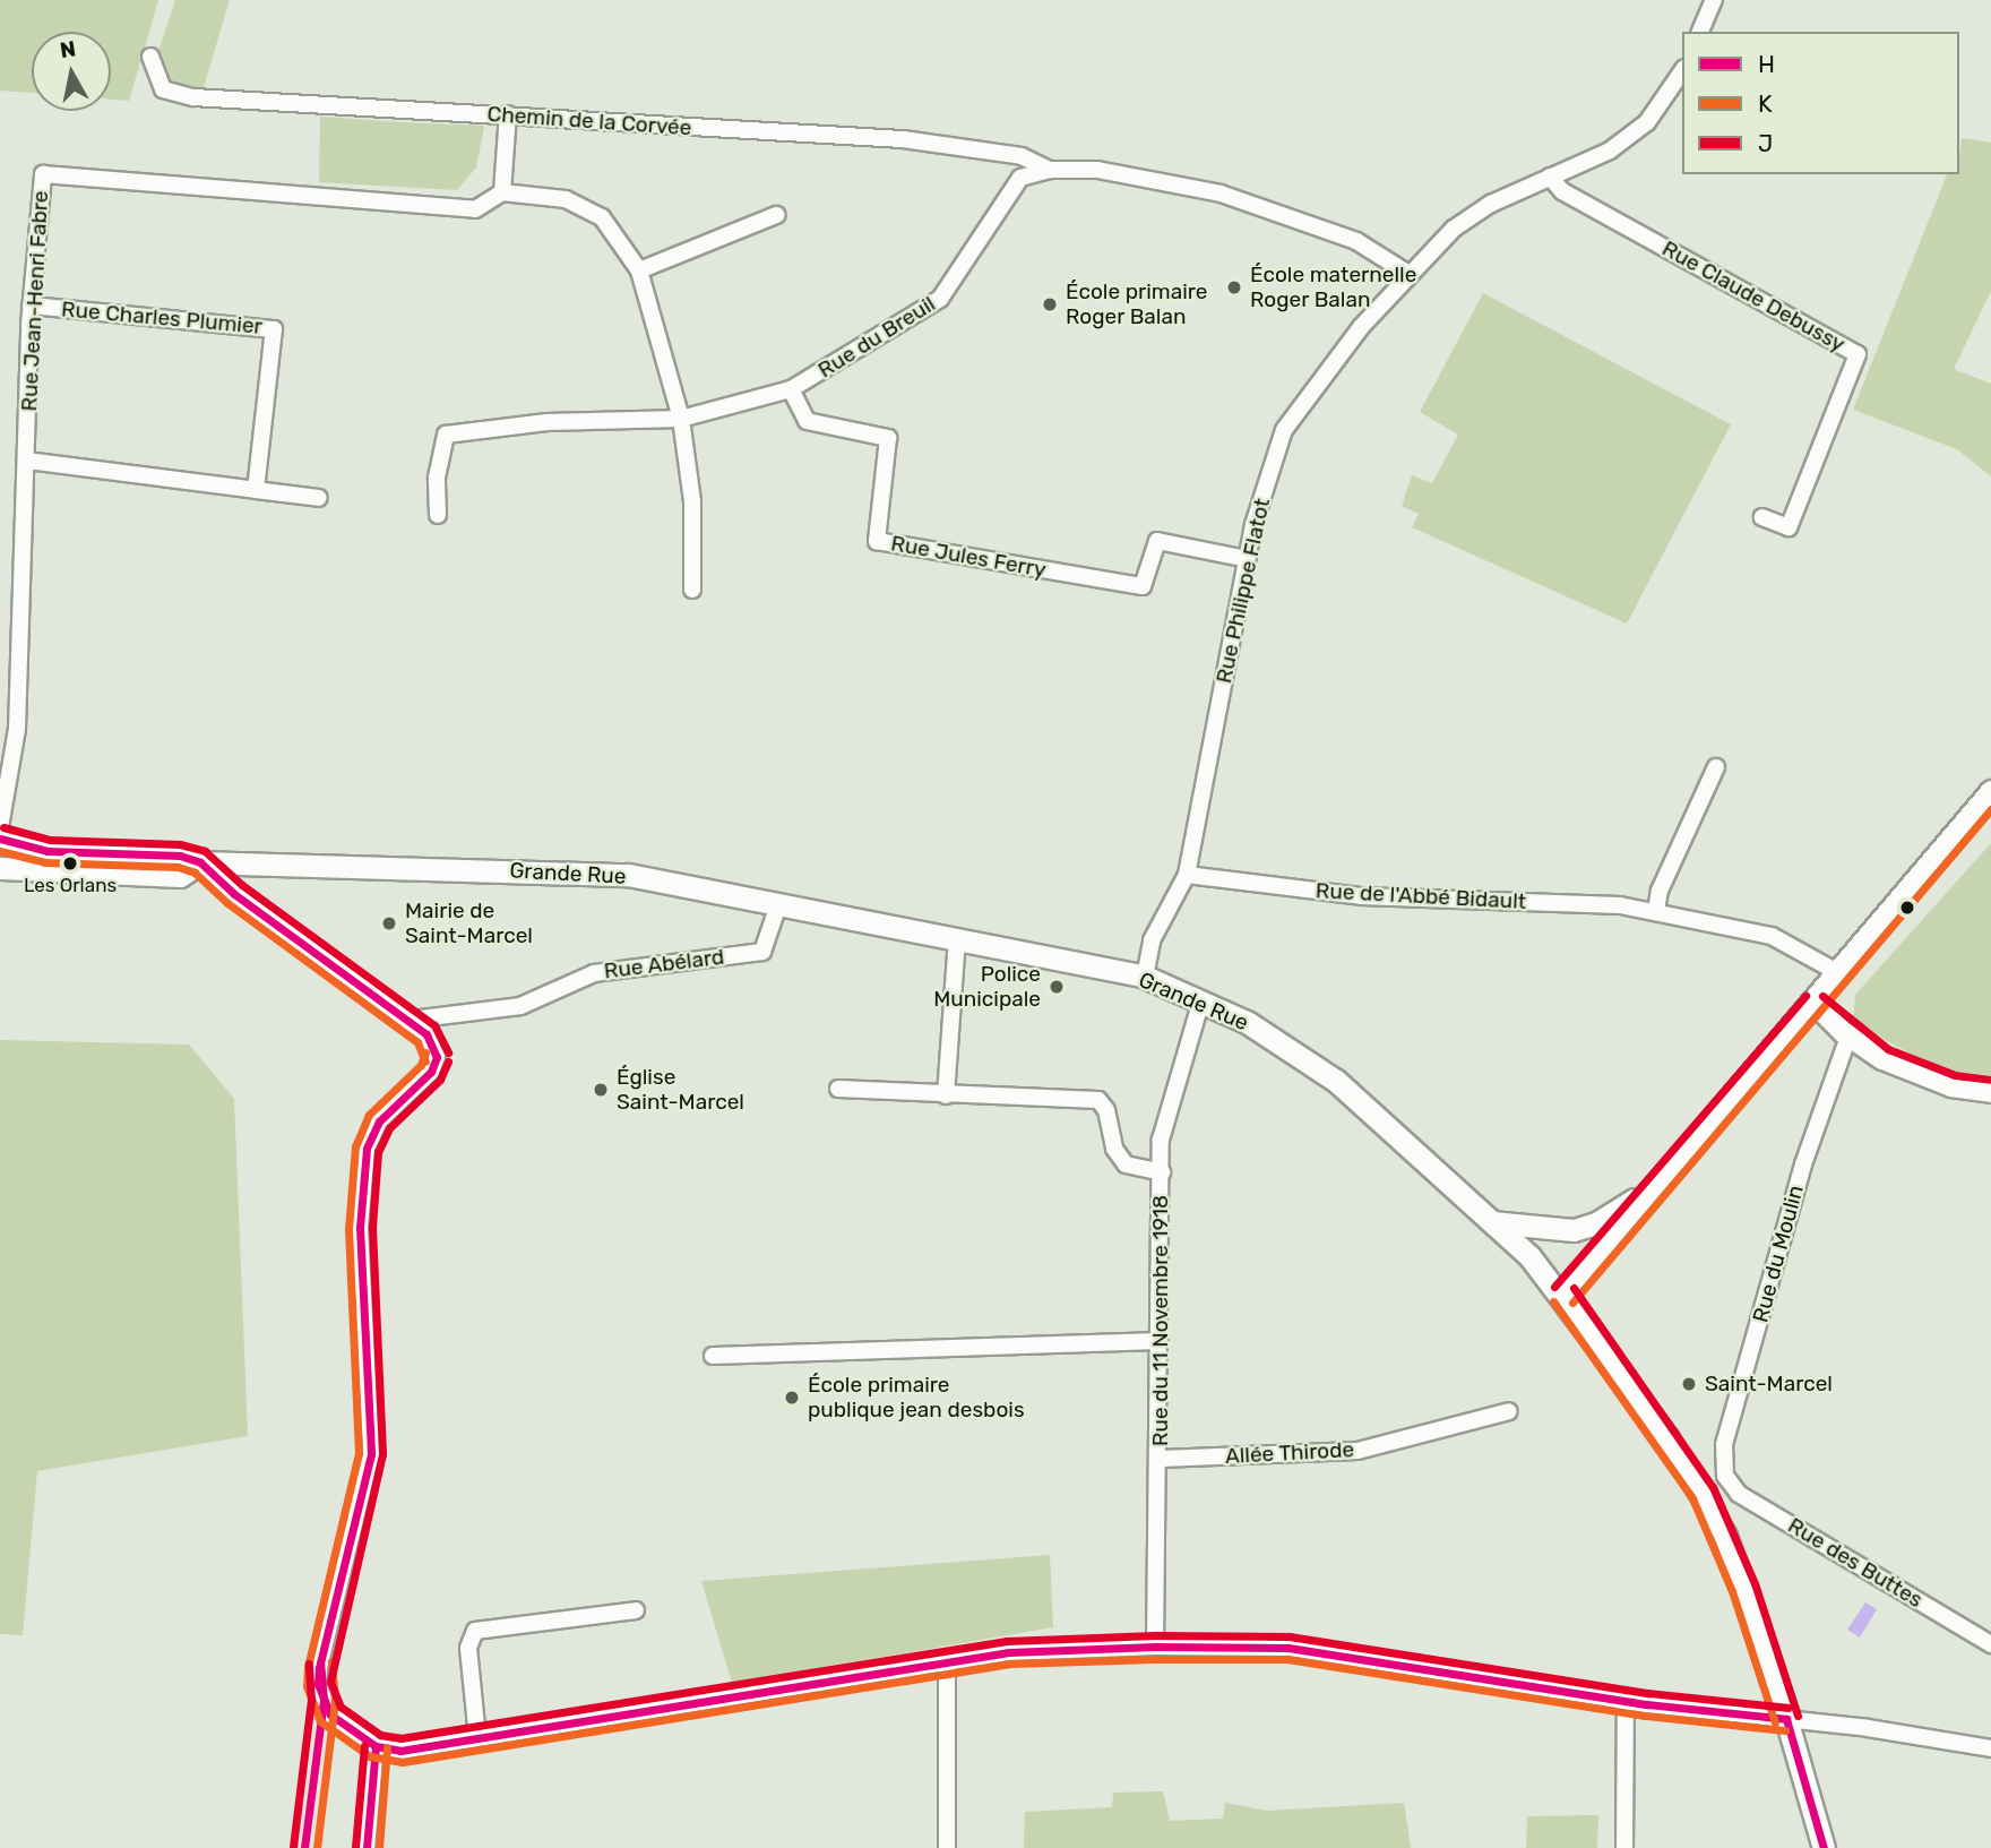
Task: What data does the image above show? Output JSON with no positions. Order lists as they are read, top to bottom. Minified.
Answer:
{"streets":{"main road":["Grande Rue"],"street":["Chemin de la Corvée","Rue Claude Debussy","Rue Jean-Henri Fabre","Rue Charles Plumier","Rue du Breuil","Rue Jules Ferry","Rue Philippe Flatot","Rue de l'Abbé Bidault","Rue Abélard","Rue du Moulin","Rue du 11 Novembre 1918","Allée Thirode","Rue des Buttes"]},"crossings":[["Chemin de la Corvée","Rue du Breuil"],["Rue Claude Debussy","Rue Philippe Flatot"],["Rue Jean-Henri Fabre","Rue Charles Plumier"],["Rue Jean-Henri Fabre","Grande Rue"],["Rue du Breuil","Rue Jules Ferry"],["Rue du Breuil","Rue Philippe Flatot"],["Rue Jules Ferry","Rue Philippe Flatot"],["Rue Philippe Flatot","Grande Rue"],["Rue Philippe Flatot","Rue de l'Abbé Bidault"],["Grande Rue","Rue Abélard"],["Grande Rue","Rue du 11 Novembre 1918"],["Rue du Moulin","Rue des Buttes"],["Rue du 11 Novembre 1918","Allée Thirode"]],"places":["École maternelle Roger Balan","École primaire Roger Balan","Les Orlans","Mairie de Saint-Marcel","Police Municipale","Église Saint-Marcel","Saint-Marcel","École primaire publique jean desbois"],"lines":["transit line K","transit line J","transit line H"],"legend":["H","K","J"],"north":"top"}
